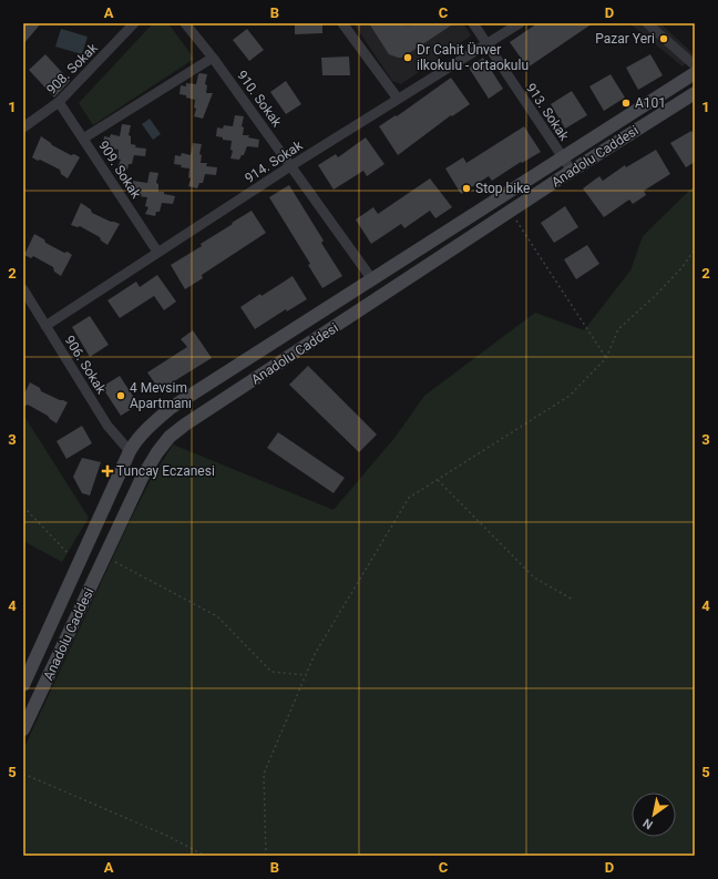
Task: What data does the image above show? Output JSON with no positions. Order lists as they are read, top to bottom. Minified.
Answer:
{"streets":{"main road":["Anadolu Caddesi"],"street":["908. Sokak","910. Sokak","913. Sokak","914. Sokak","909. Sokak","906. Sokak"]},"crossings":[["908. Sokak","909. Sokak"],["910. Sokak","Anadolu Caddesi"],["910. Sokak","914. Sokak"],["913. Sokak","Anadolu Caddesi"],["913. Sokak","914. Sokak"],["Anadolu Caddesi","906. Sokak"],["914. Sokak","909. Sokak"],["914. Sokak","906. Sokak"]],"places":{"other":["Pazar Yeri","Dr Cahit Ünver ilkokulu - ortaokulu","A101","Stop bike","4 Mevsim Apartmanı"],"health":["Tuncay Eczanesi"]},"north":"bottom left","grid":{"columns":["A","B","C","D"],"rows":["1","2","3","4","5"]}}
